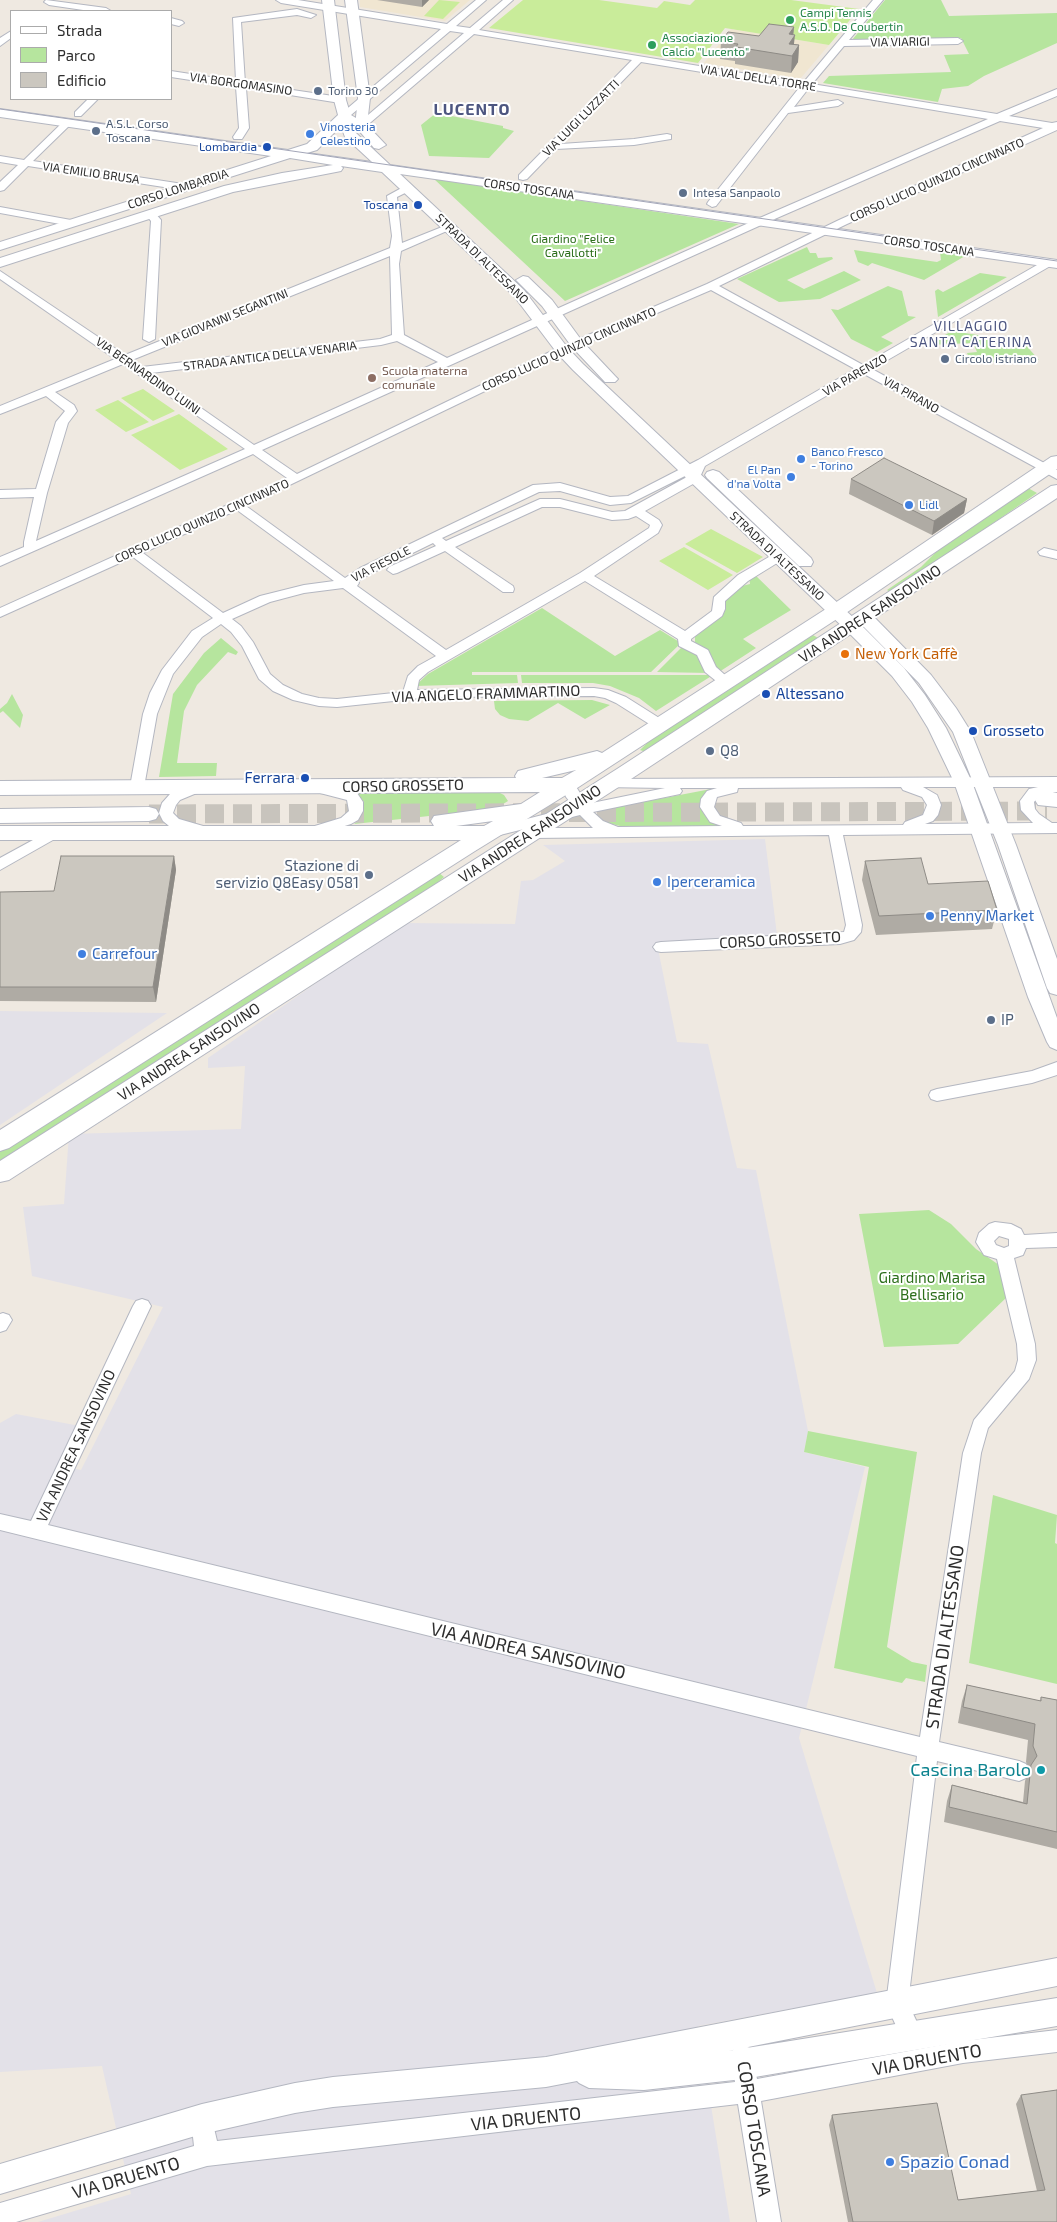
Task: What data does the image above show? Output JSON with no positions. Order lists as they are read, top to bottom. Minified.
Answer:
{"streets":{"main road":["VIA ANDREA SANSOVINO","CORSO GROSSETO"],"street":["VIA VIARIGI","VIA VAL DELLA TORRE","VIA BORGOMASINO","VIA LUIGI LUZZATTI","VIA EMILIO BRUSA","CORSO LUCIO QUINZIO CINCINNATO","CORSO LOMBARDIA","CORSO TOSCANA","STRADA DI ALTESSANO","VIA GIOVANNI SEGANTINI","STRADA ANTICA DELLA VENARIA","VIA PARENZO","VIA BERNARDINO LUINI","VIA PIRANO","VIA FIESOLE","VIA ANGELO FRAMMARTINO","VIA DRUENTO"]},"crossings":[["VIA VAL DELLA TORRE","VIA LUIGI LUZZATTI"],["VIA VAL DELLA TORRE","CORSO LUCIO QUINZIO CINCINNATO"],["VIA VAL DELLA TORRE","CORSO LOMBARDIA"],["VIA LUIGI LUZZATTI","CORSO TOSCANA"],["VIA EMILIO BRUSA","CORSO LOMBARDIA"],["CORSO LUCIO QUINZIO CINCINNATO","CORSO TOSCANA"],["CORSO LUCIO QUINZIO CINCINNATO","STRADA DI ALTESSANO"],["CORSO LUCIO QUINZIO CINCINNATO","VIA BERNARDINO LUINI"],["CORSO LUCIO QUINZIO CINCINNATO","VIA PIRANO"],["CORSO LOMBARDIA","CORSO TOSCANA"],["CORSO TOSCANA","STRADA DI ALTESSANO"],["CORSO TOSCANA","VIA PARENZO"],["CORSO TOSCANA","VIA DRUENTO"],["STRADA DI ALTESSANO","VIA GIOVANNI SEGANTINI"],["STRADA DI ALTESSANO","VIA PARENZO"],["STRADA DI ALTESSANO","VIA FIESOLE"],["STRADA DI ALTESSANO","VIA ANDREA SANSOVINO"],["STRADA DI ALTESSANO","CORSO GROSSETO"],["STRADA DI ALTESSANO","VIA DRUENTO"],["VIA GIOVANNI SEGANTINI","VIA BERNARDINO LUINI"],["STRADA ANTICA DELLA VENARIA","VIA BERNARDINO LUINI"],["VIA PARENZO","VIA PIRANO"],["VIA PARENZO","VIA FIESOLE"],["VIA PIRANO","VIA ANDREA SANSOVINO"],["VIA ANDREA SANSOVINO","VIA ANGELO FRAMMARTINO"],["VIA ANDREA SANSOVINO","CORSO GROSSETO"]],"districts":["LUCENTO","VILLAGGIO SANTA CATERINA"],"parks":["Giardino \"Felice Cavallotti\"","Giardino Marisa Bellisario"],"places":["Campi Tennis A.S.D. De Coubertin","Associazione Calcio \"Lucento\"","Torino 30","A.S.L. Corso Toscana","Vinosteria Celestino","Lombardia","Intesa Sanpaolo","Toscana","Circolo istriano","Scuola materna comunale","Banco Fresco - Torino","El Pan d'na Volta","Lidl","New York Caffè","Altessano","Grosseto","Q8","Ferrara","Stazione di servizio Q8Easy 0581","Iperceramica","Penny Market","Carrefour","IP","Cascina Barolo","Spazio Conad"],"legend":["Strada","Parco","Edificio"]}
